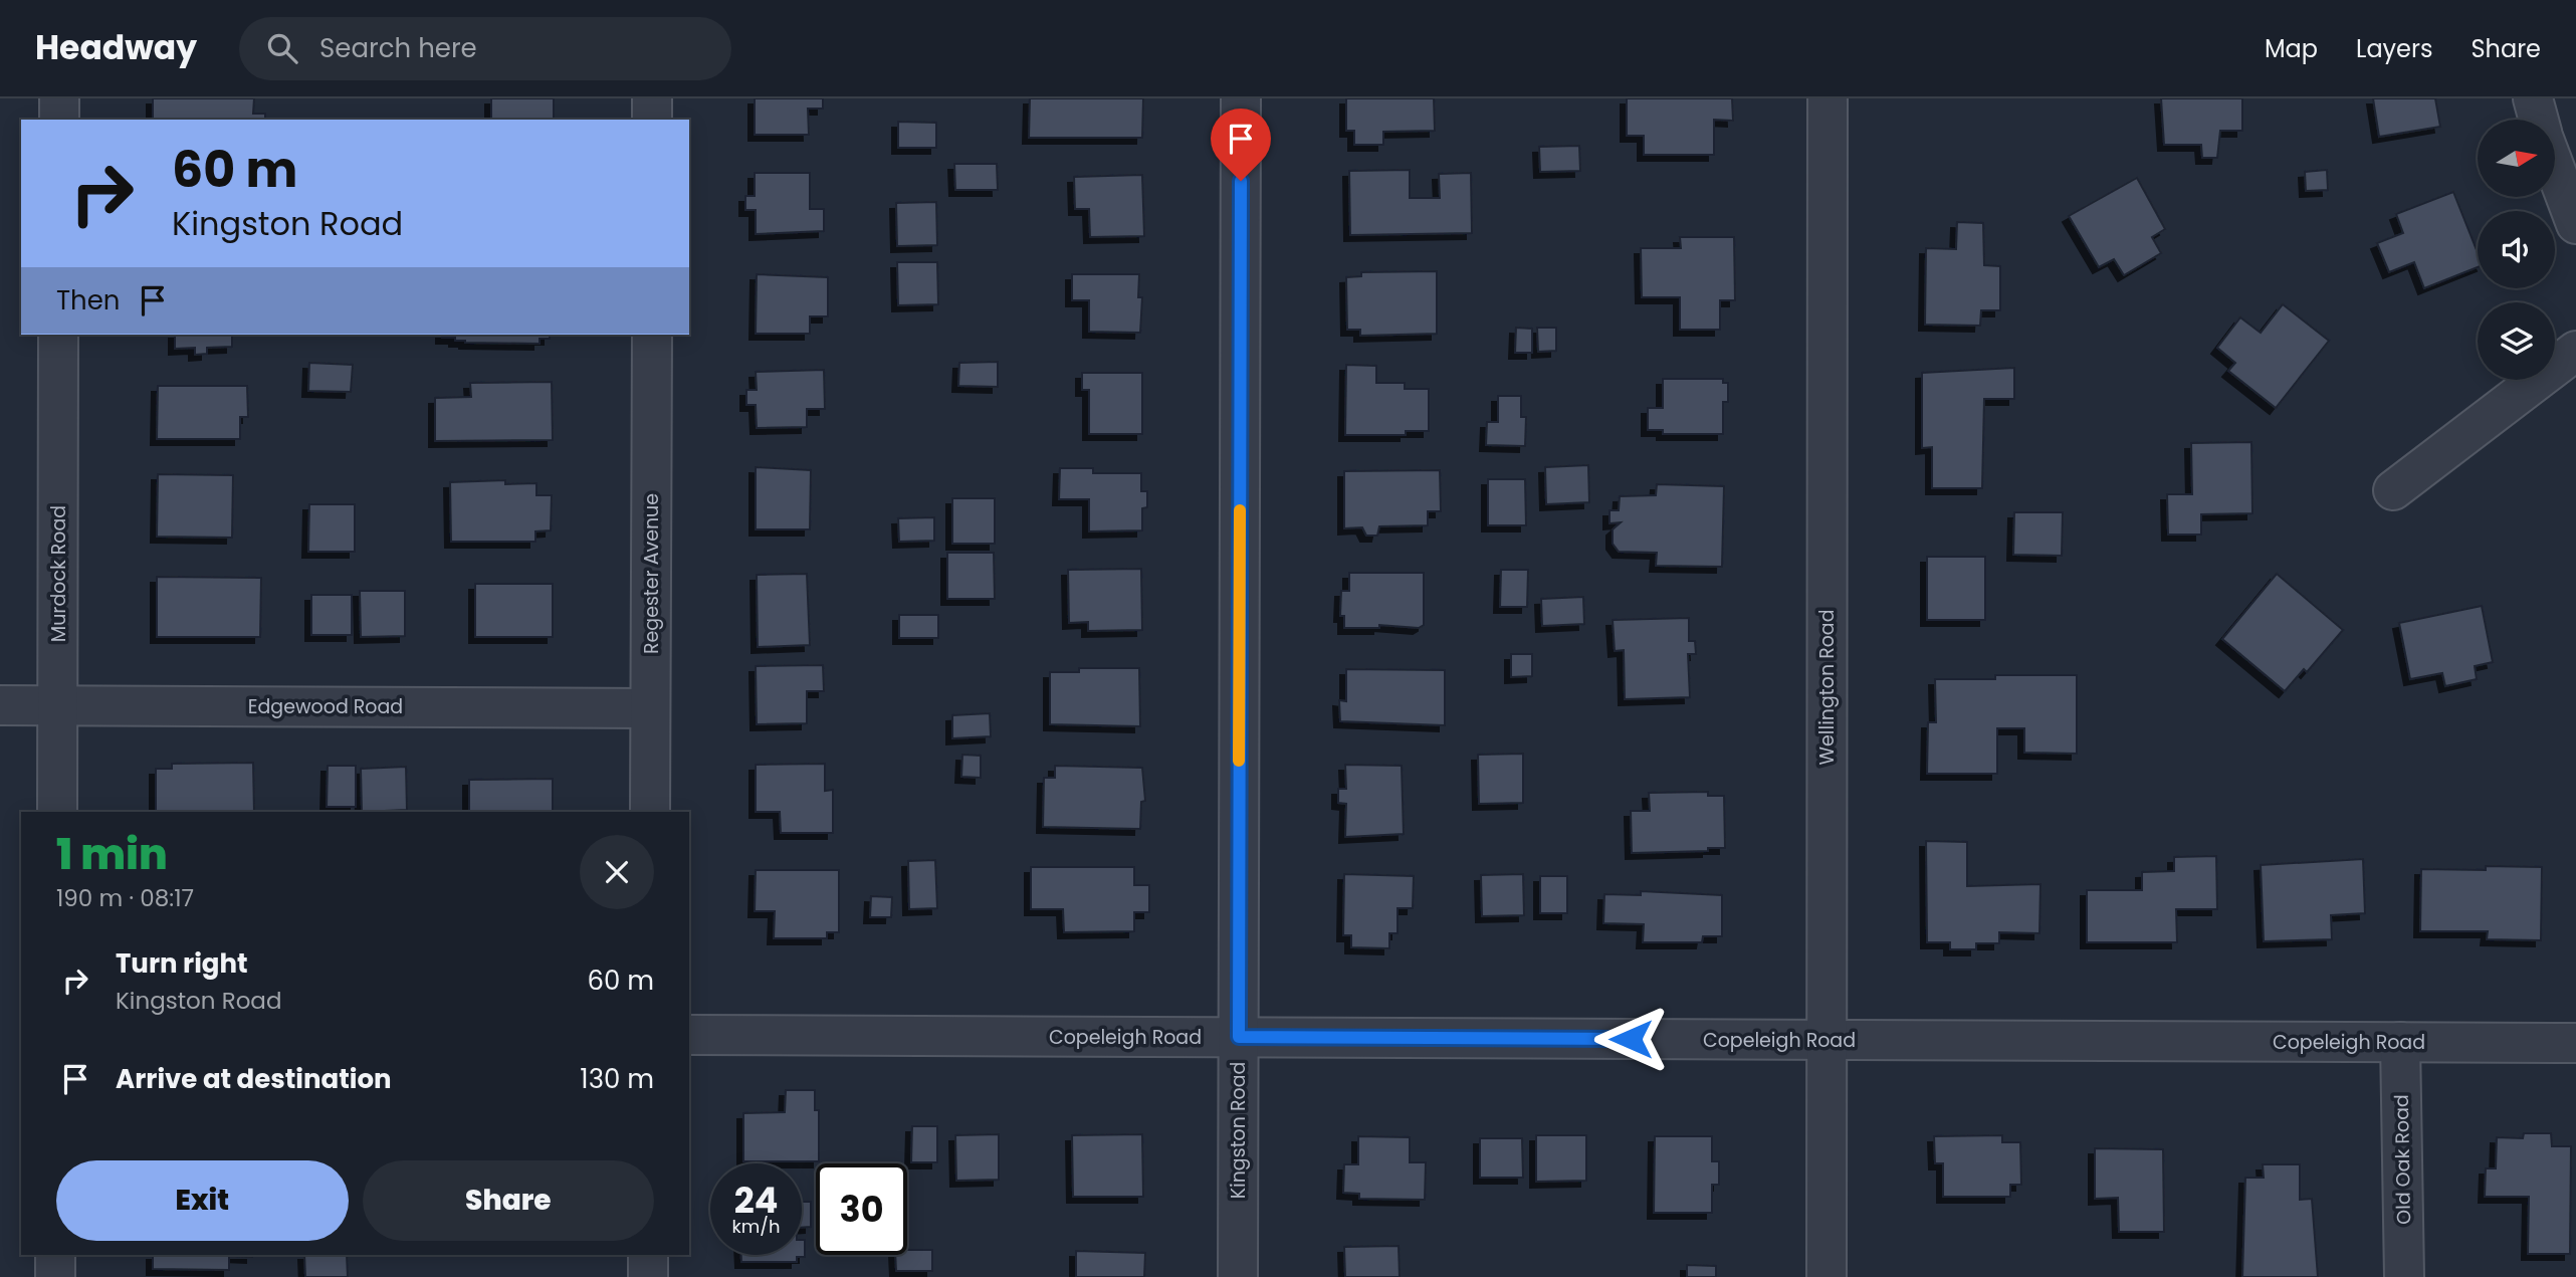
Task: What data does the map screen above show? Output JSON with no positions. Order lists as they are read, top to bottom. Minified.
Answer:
{"streets":{"street":["Murdock Road","Regester Avenue","Wellington Road","Edgewood Road","Copeleigh Road","Kingston Road","Old Oak Road"]},"crossings":[["Murdock Road","Edgewood Road"],["Regester Avenue","Edgewood Road"],["Wellington Road","Copeleigh Road"],["Copeleigh Road","Kingston Road"],["Copeleigh Road","Old Oak Road"]],"north":"right","page":{"header":"Headway","search":"Search here","nav":["Map","Layers","Share"],"turn":["60 m","Kingston Road"],"then":"Then","heading":["1 min","190 m · 08:17"],"list":[{"name":"Turn right","note":"Kingston Road","value":"60 m"},{"name":"Arrive at destination","value":"130 m"}],"buttons":["Exit","Share"],"speed":"24 km/h","limit":"30"}}
